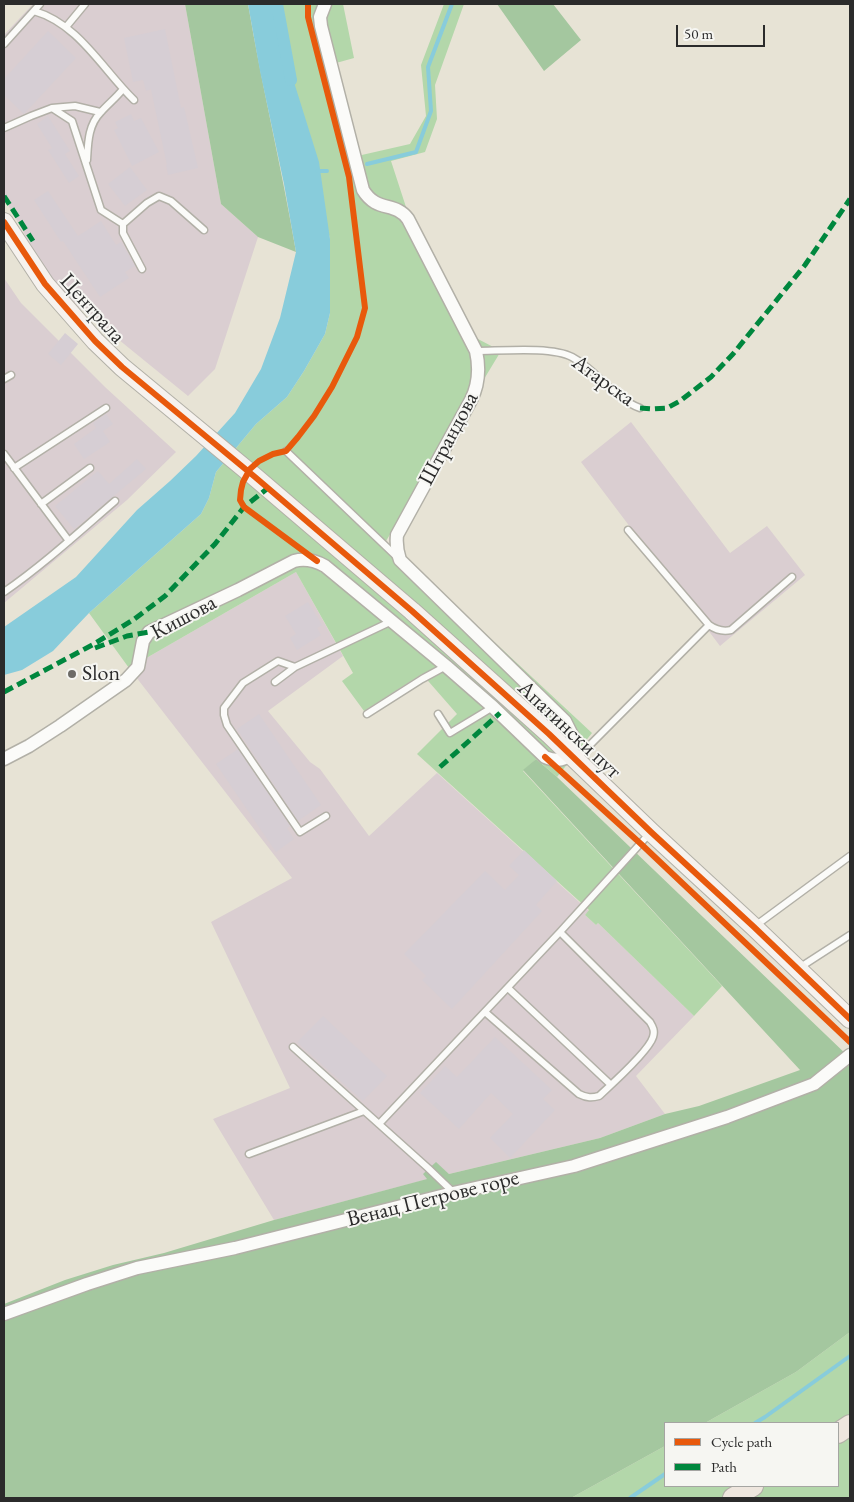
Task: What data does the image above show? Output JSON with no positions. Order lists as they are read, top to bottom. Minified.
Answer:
{"streets":{"main road":["Централа","Апатински пут"],"street":["Штрандова","Кишова","Венац Петрове горе"],"lane":["Атарска"]},"crossings":[["Централа","Апатински пут"],["Атарска","Штрандова"]],"places":["Slon"],"legend":["Cycle path","Path"],"scale_bar":"50 m"}
